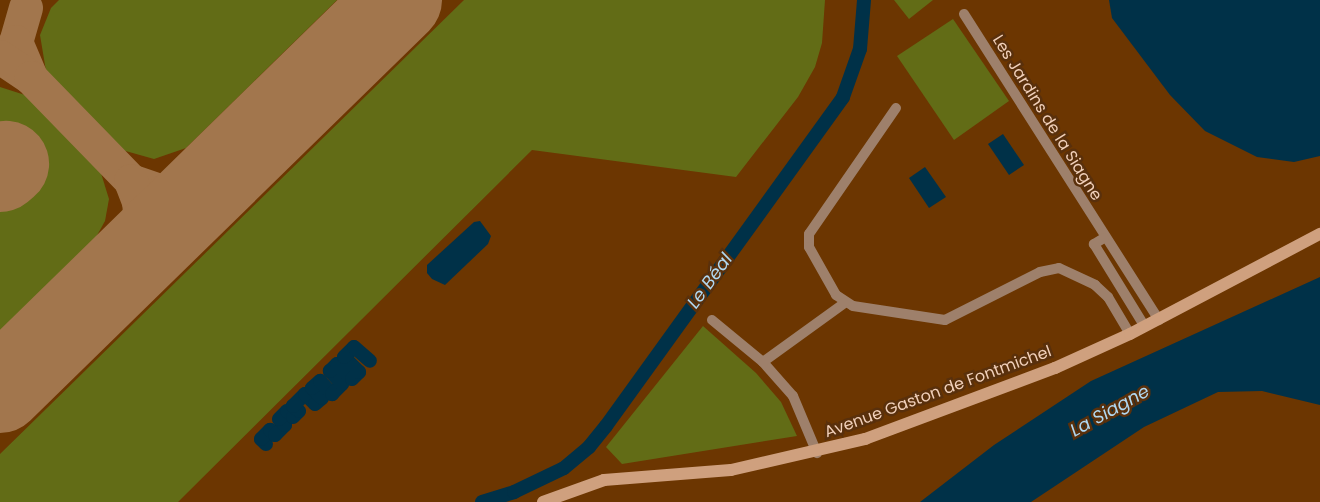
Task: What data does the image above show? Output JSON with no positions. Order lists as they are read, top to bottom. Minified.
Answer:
{"streets":{"main road":["Avenue Gaston de Fontmichel"],"street":["Les Jardins de la Siagne"]},"crossings":[["Les Jardins de la Siagne","Avenue Gaston de Fontmichel"]],"water":["Le Béal","La Siagne"]}
